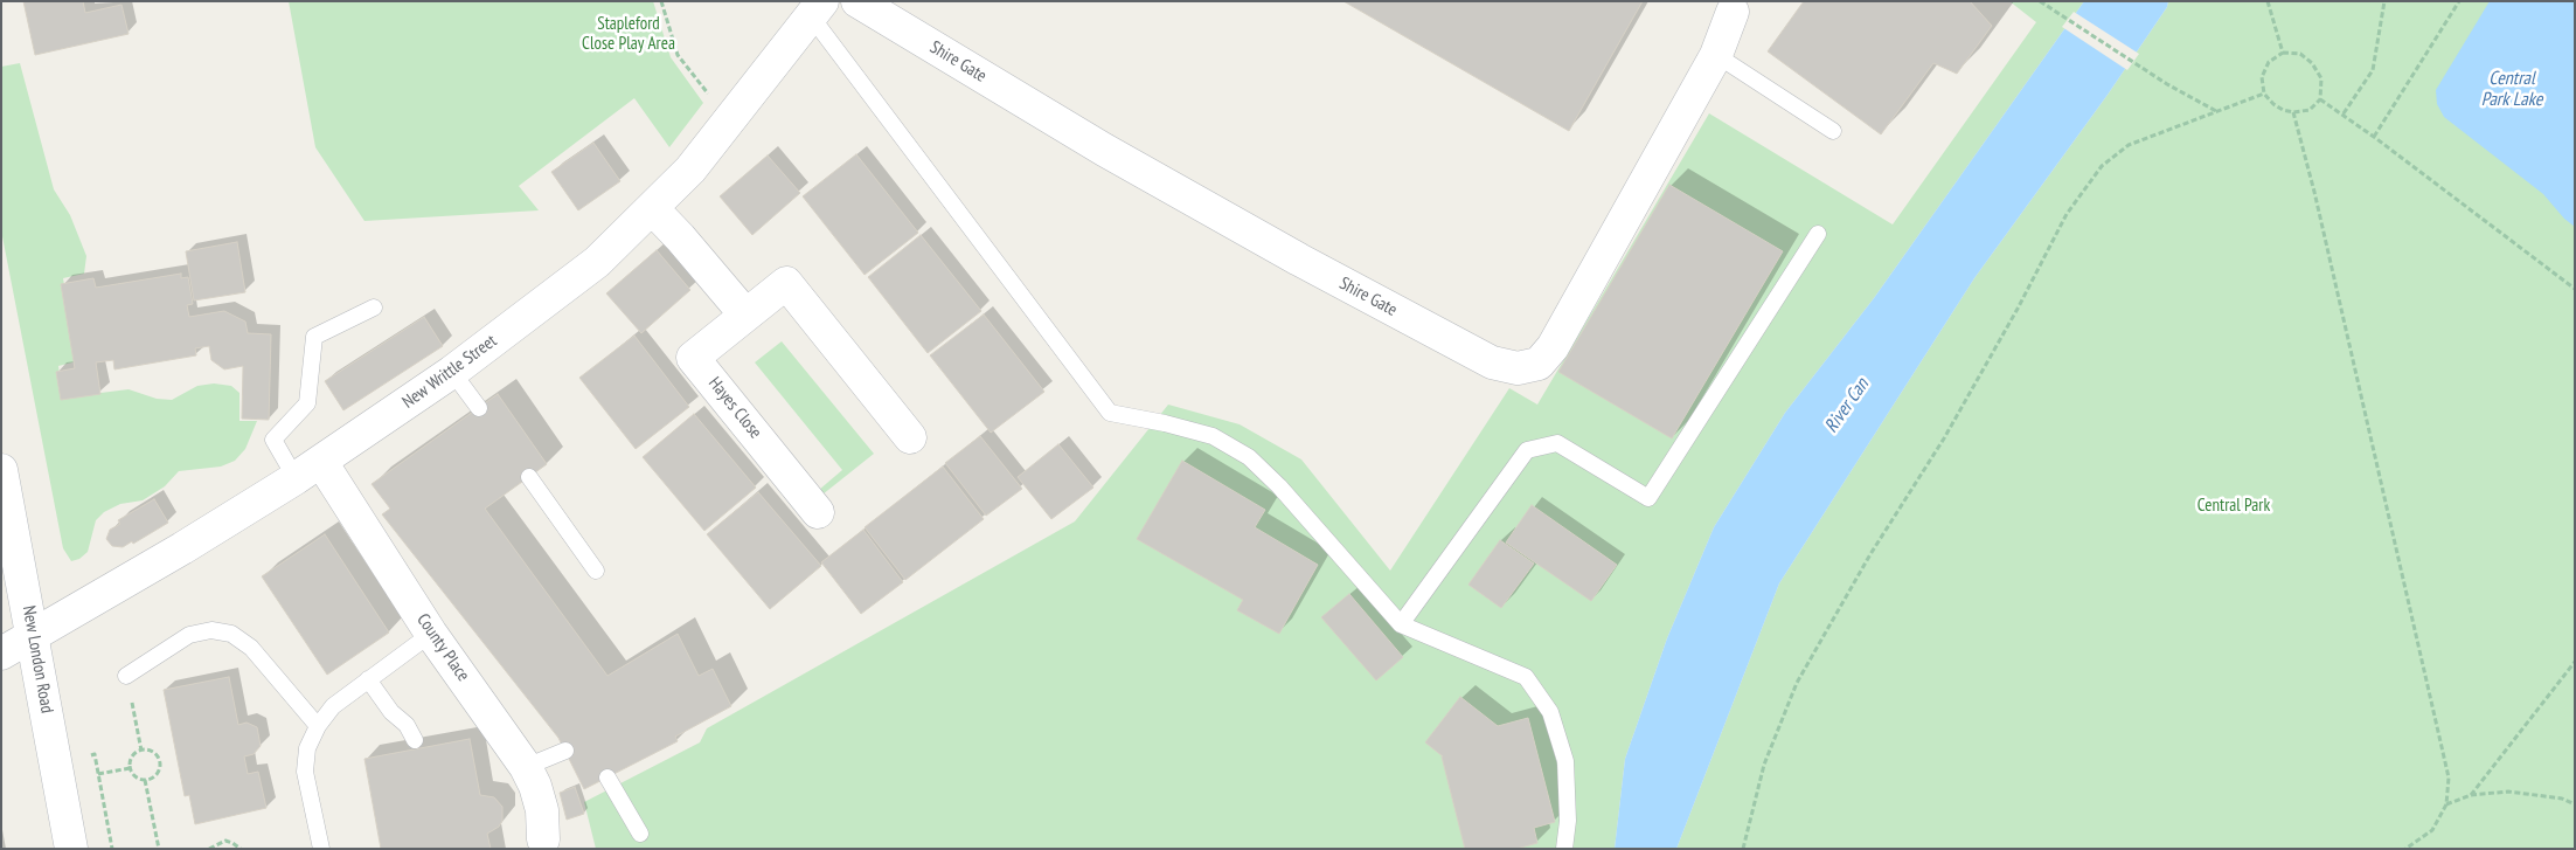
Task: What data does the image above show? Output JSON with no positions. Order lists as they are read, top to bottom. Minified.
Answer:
{"streets":{"street":["Shire Gate","New Writtle Street","Hayes Close","County Place","New London Road"]},"crossings":[["New Writtle Street","County Place"],["New Writtle Street","New London Road"]],"water":["Central Park Lake","River Can"],"parks":["Stapleford Close Play Area","Central Park"]}
